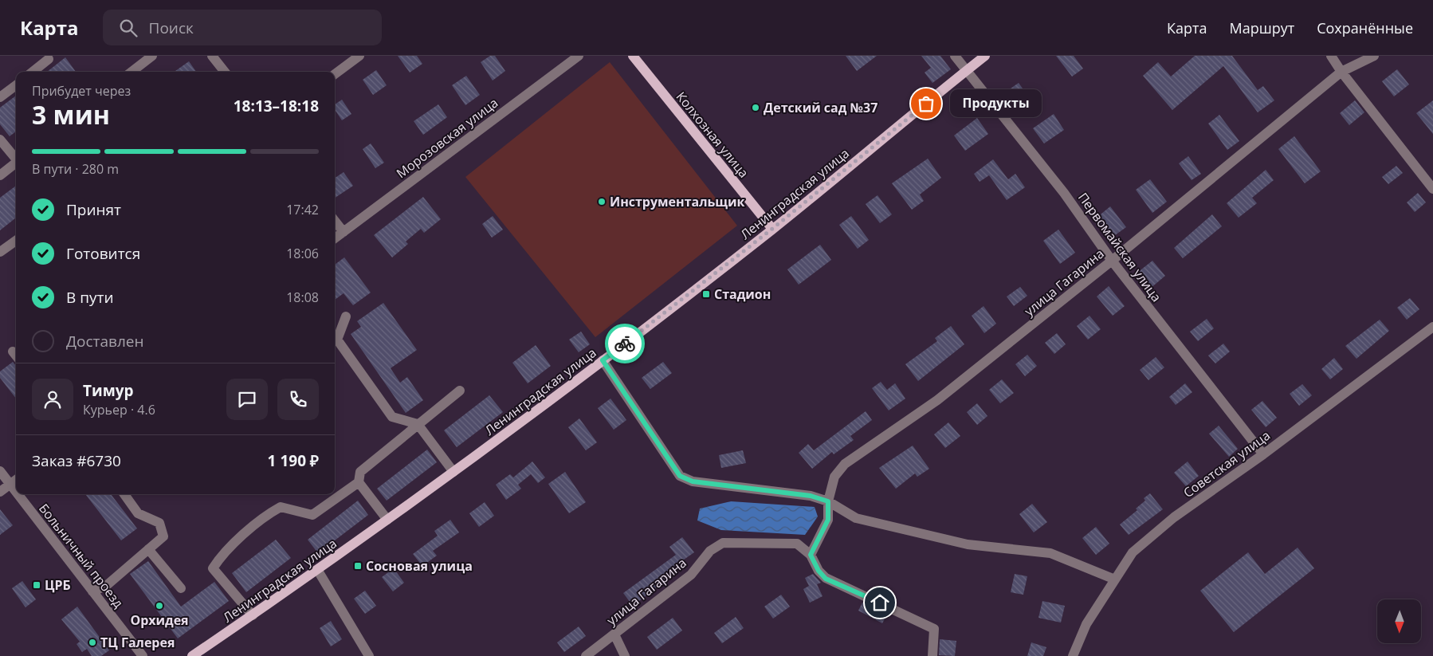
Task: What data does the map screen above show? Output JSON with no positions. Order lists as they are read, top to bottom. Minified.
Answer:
{"streets":{"main road":["Колхозная улица","Ленинградская улица"],"street":["Морозовская улица","Первомайская улица","улица Гагарина","Советская улица","Больничный проезд"]},"crossings":[["Колхозная улица","Ленинградская улица"],["Ленинградская улица","Первомайская улица"],["Первомайская улица","улица Гагарина"],["Первомайская улица","Советская улица"]],"places":{"other":["Продукты","Детский сад №37","Инструментальщик","Орхидея","ТЦ Галерея"],"transit":["Стадион","Сосновая улица","ЦРБ"]},"north":"bottom","page":{"header":"Карта","search":"Поиск","nav":["Карта","Маршрут","Сохранённые"],"heading":["3 мин","Прибудет через","18:13–18:18"],"panel":["Тимур","Курьер · 4.6","Заказ #6730","1 190 ₽"],"bubble":"Продукты","bar":"В пути · 280 m","list":[["Принят","17:42"],["Готовится","18:06"],["В пути","18:08"],"Доставлен"]}}
